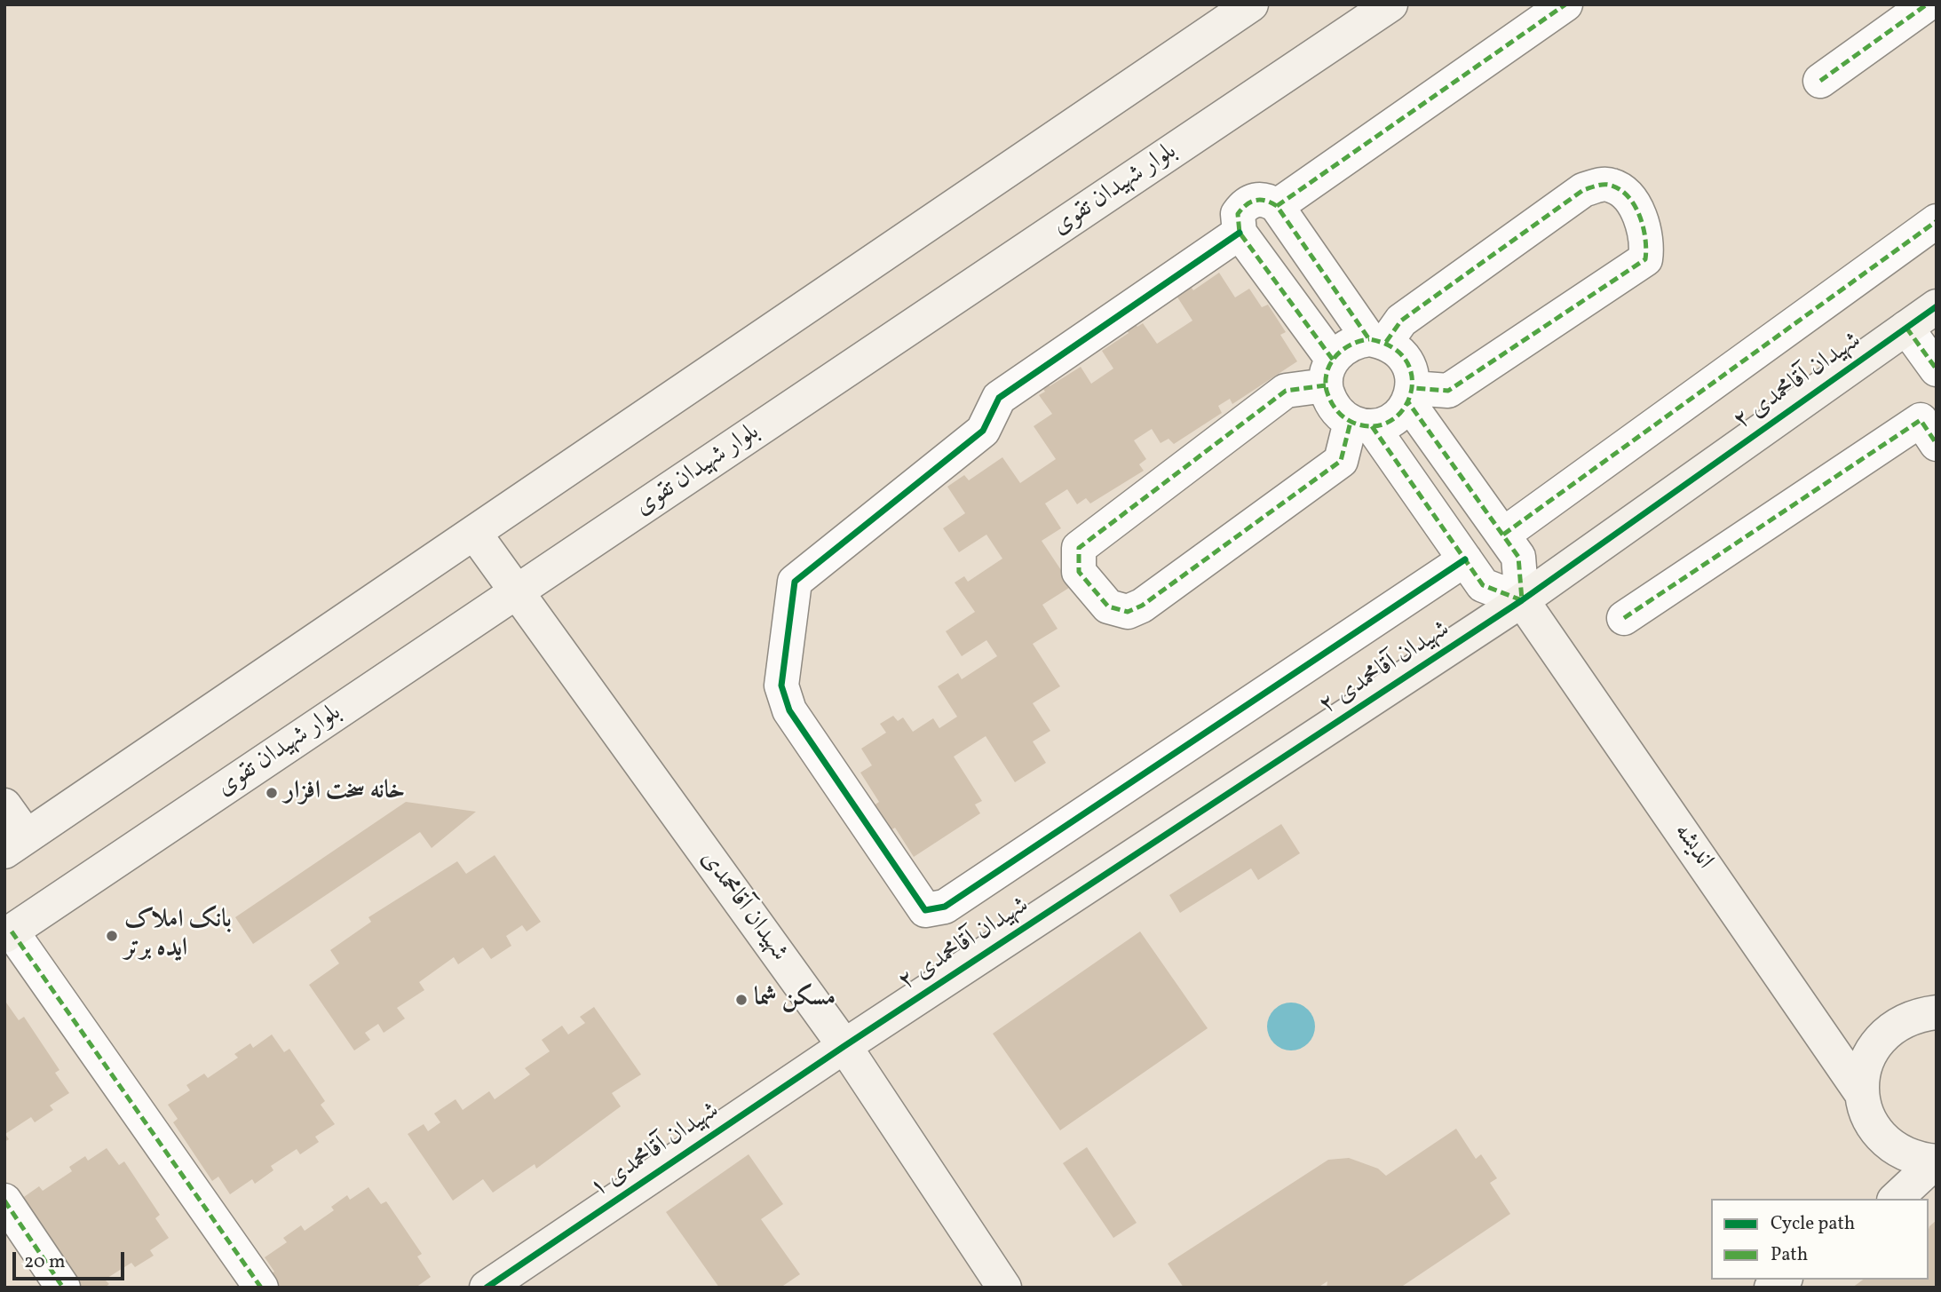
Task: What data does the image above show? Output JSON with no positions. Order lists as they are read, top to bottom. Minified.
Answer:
{"streets":{"street":["بلوار شهیدان تقوی","شهیدان آقامحمدی ۲","انديشه","شهیدان آقامحمدی","شهیدان آقامحمدی ۱"]},"crossings":[["بلوار شهیدان تقوی","شهیدان آقامحمدی"],["شهیدان آقامحمدی ۲","انديشه"],["شهیدان آقامحمدی ۲","شهیدان آقامحمدی"],["شهیدان آقامحمدی ۲","شهیدان آقامحمدی ۱"],["شهیدان آقامحمدی","شهیدان آقامحمدی ۱"]],"places":["خانه سخت افزار","بانک املاک ایده برتر","مسکن شما"],"legend":["Cycle path","Path"],"scale_bar":"20 m"}
